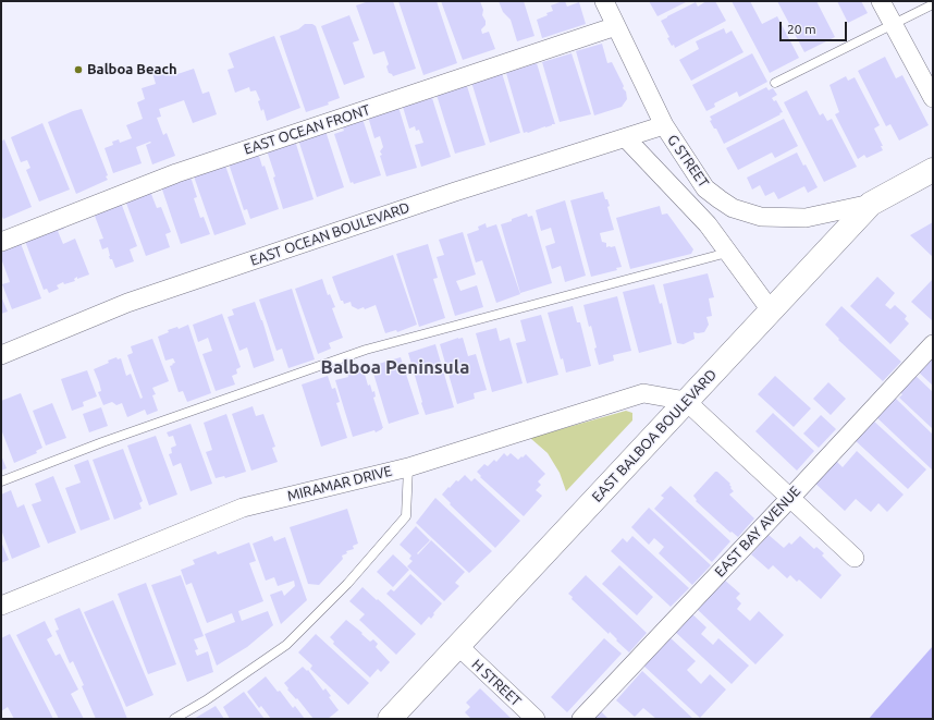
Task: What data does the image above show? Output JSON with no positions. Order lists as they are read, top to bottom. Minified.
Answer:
{"streets":{"street":["EAST OCEAN FRONT","G STREET","EAST OCEAN BOULEVARD","EAST BALBOA BOULEVARD","MIRAMAR DRIVE","EAST BAY AVENUE","H STREET"]},"crossings":[["EAST OCEAN FRONT","G STREET"],["G STREET","EAST OCEAN BOULEVARD"],["G STREET","EAST BALBOA BOULEVARD"],["EAST BALBOA BOULEVARD","MIRAMAR DRIVE"],["EAST BALBOA BOULEVARD","H STREET"]],"districts":["Balboa Peninsula"],"places":["Balboa Beach"],"scale_bar":"20 m"}
